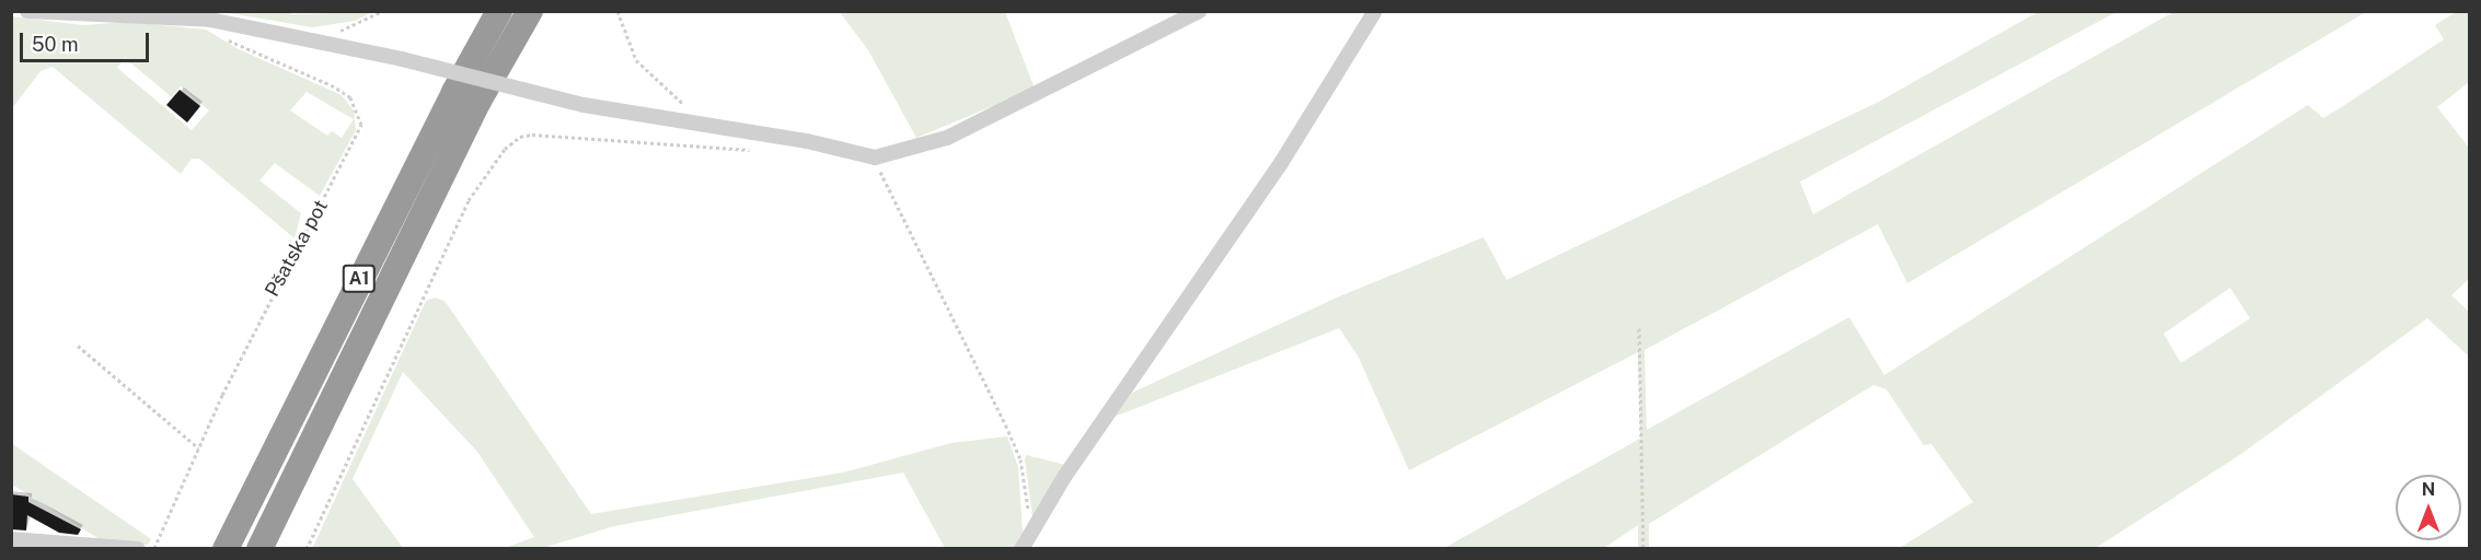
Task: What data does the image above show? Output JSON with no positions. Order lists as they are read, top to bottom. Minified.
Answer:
{"streets":{"highway":["A1"],"path":["Pšatska pot"]},"scale_bar":"50 m","north":"top"}
